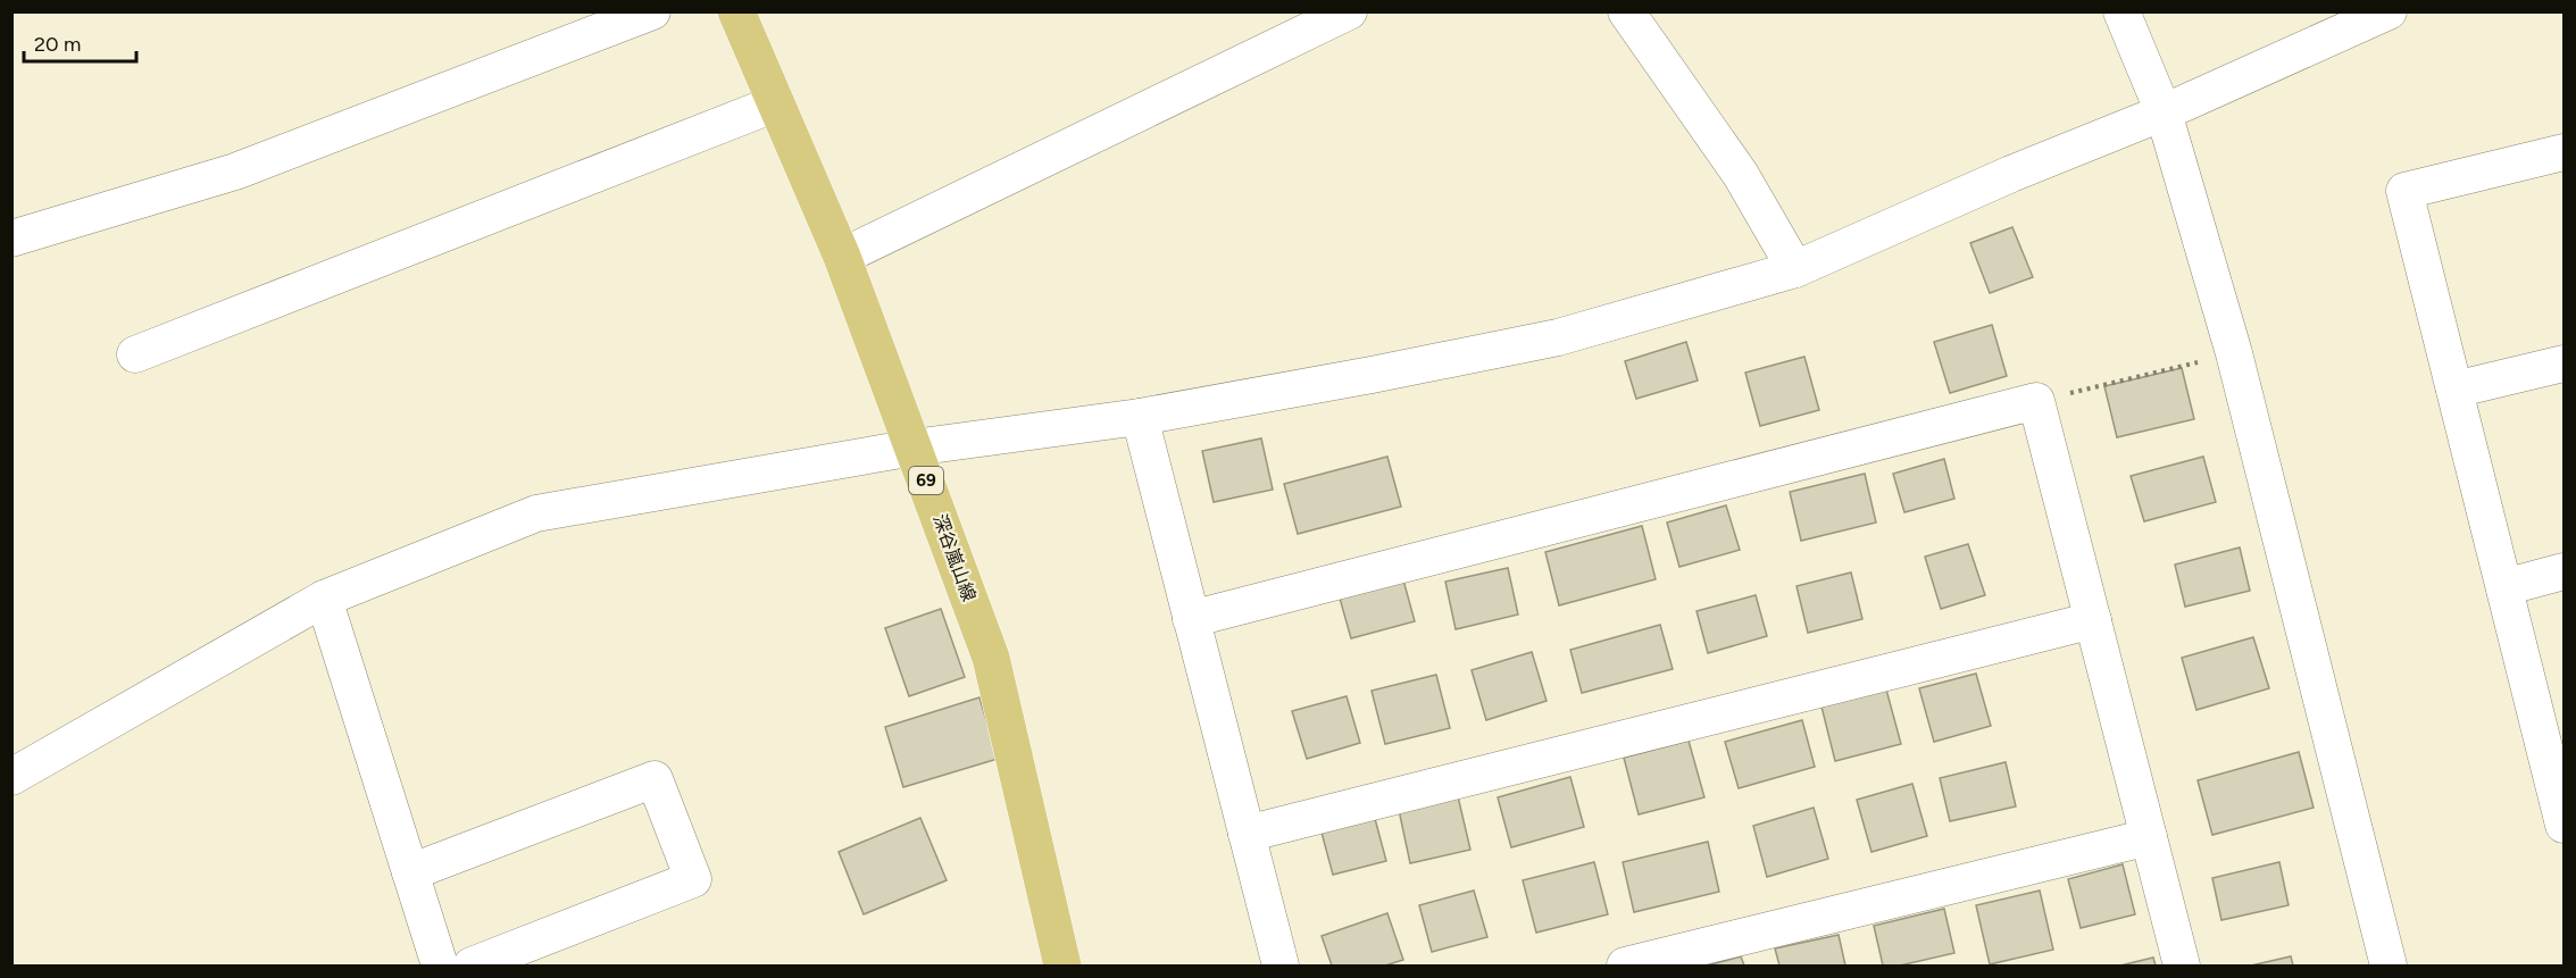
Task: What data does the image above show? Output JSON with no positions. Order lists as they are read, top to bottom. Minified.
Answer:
{"streets":{"main road":["69","深谷嵐山線"]},"scale_bar":"20 m"}
